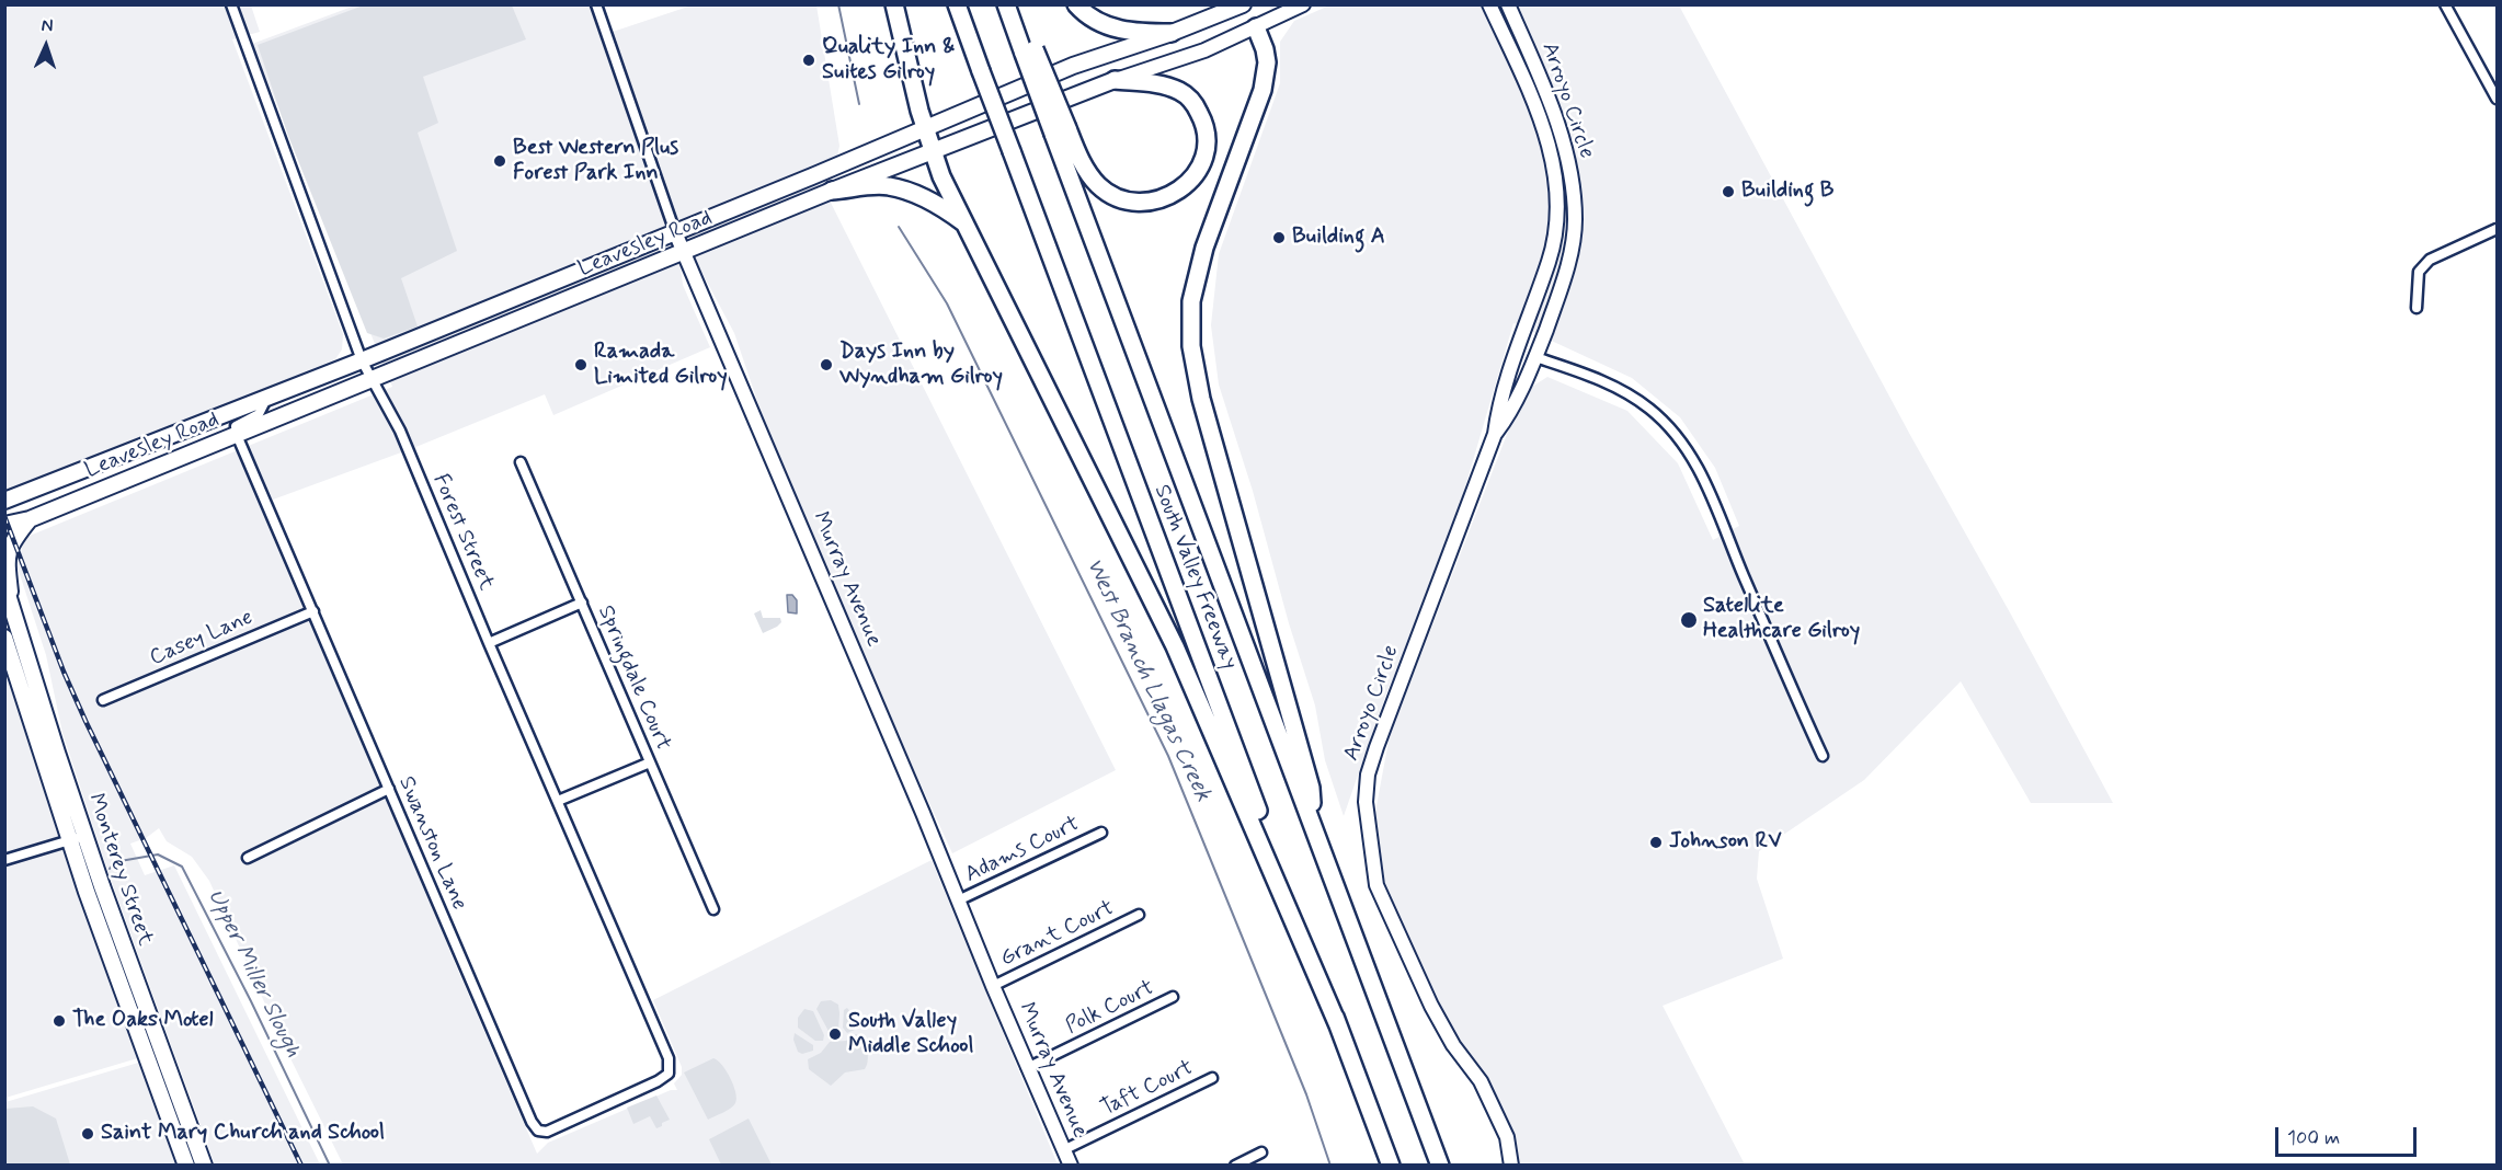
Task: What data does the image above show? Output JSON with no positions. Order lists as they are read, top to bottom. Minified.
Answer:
{"streets":{"highway":["South Valley Freeway"],"main road":["Leavesley Road","Monterey Street"],"street":["Arroyo Circle","Forest Street","Murray Avenue","Casey Lane","Springdale Court","Swanston Lane","Adams Court","Grant Court","Polk Court","Taft Court"]},"crossings":[["Leavesley Road","Forest Street"],["Leavesley Road","Murray Avenue"],["Leavesley Road","Swanston Lane"],["Forest Street","Swanston Lane"],["Murray Avenue","Adams Court"],["Murray Avenue","Grant Court"],["Murray Avenue","Polk Court"],["Murray Avenue","Taft Court"],["Casey Lane","Swanston Lane"]],"water":["West Branch Llagas Creek","Upper Miller Slough"],"places":["Quality Inn & Suites Gilroy","Best Western Plus Forest Park Inn","Building B","Building A","Ramada Limited Gilroy","Days Inn by Wyndham Gilroy","Satellite Healthcare Gilroy","Johnson RV","The Oaks Motel","South Valley Middle School","Saint Mary Church and School"],"scale_bar":"100 m","north":"top"}
